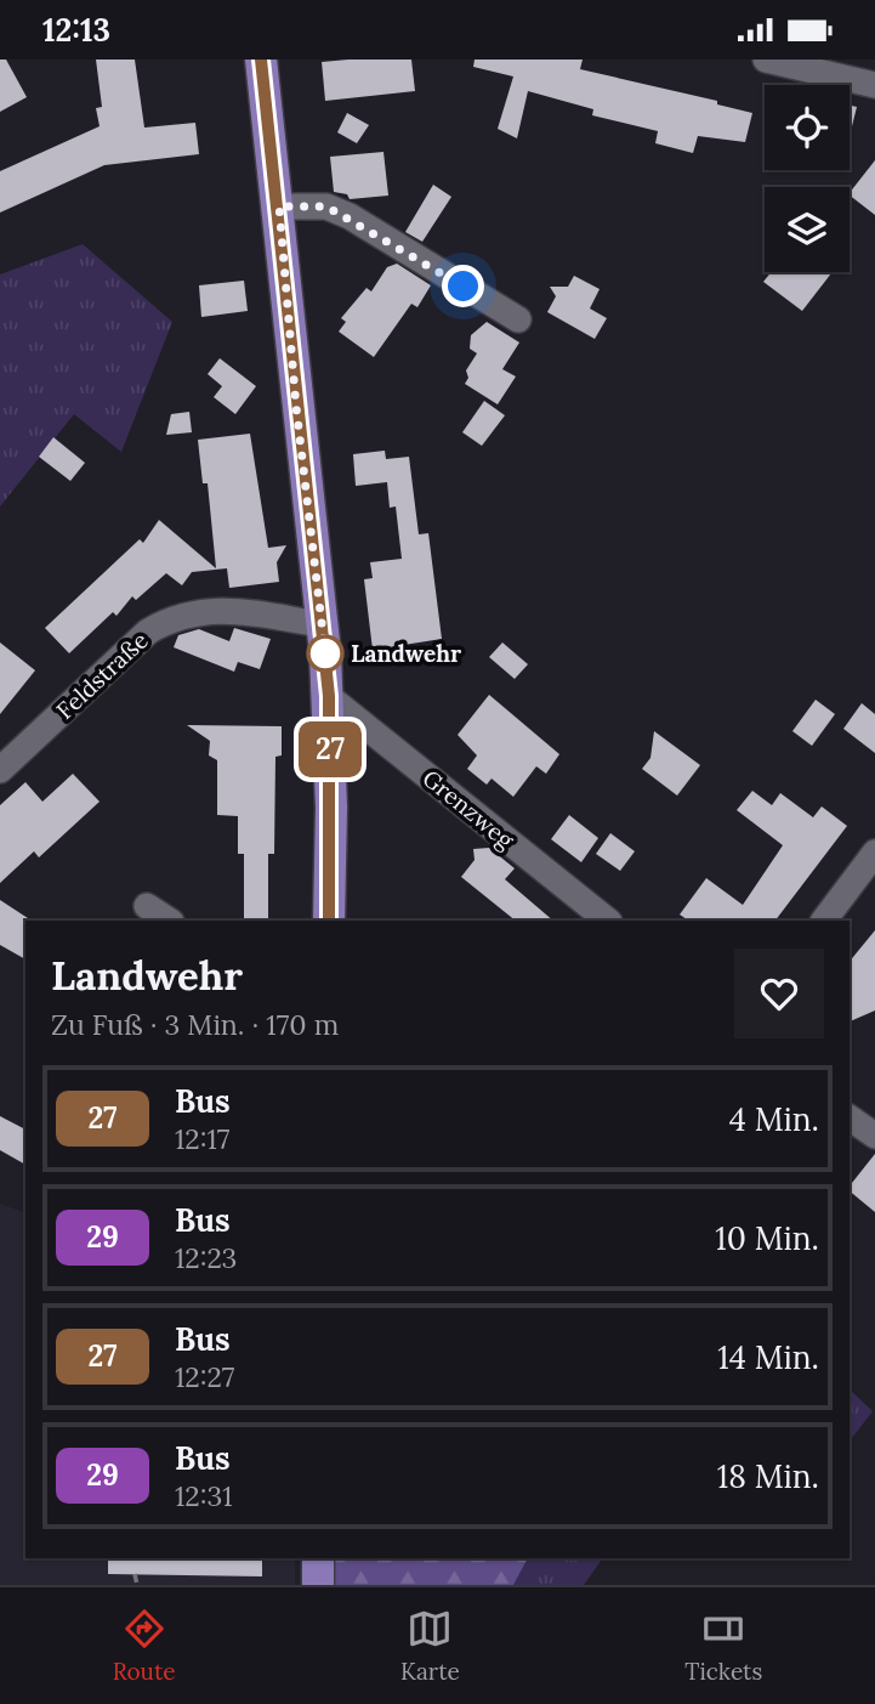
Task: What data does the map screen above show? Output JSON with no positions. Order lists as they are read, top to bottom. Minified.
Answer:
{"streets":{"street":["Feldstraße","Grenzweg"]},"places":["Landwehr"],"lines":["bus line 27"],"page":{"status":"12:13","on_map":"27","heading":["Landwehr","Zu Fuß · 3 Min. · 170 m"],"list":[{"mark":"27","name":"Bus","note":"12:17","value":"4 Min."},{"mark":"29","name":"Bus","note":"12:23","value":"10 Min."},{"mark":"27","name":"Bus","note":"12:27","value":"14 Min."},{"mark":"29","name":"Bus","note":"12:31","value":"18 Min."}],"tabs":["Route","Karte","Tickets"]}}
